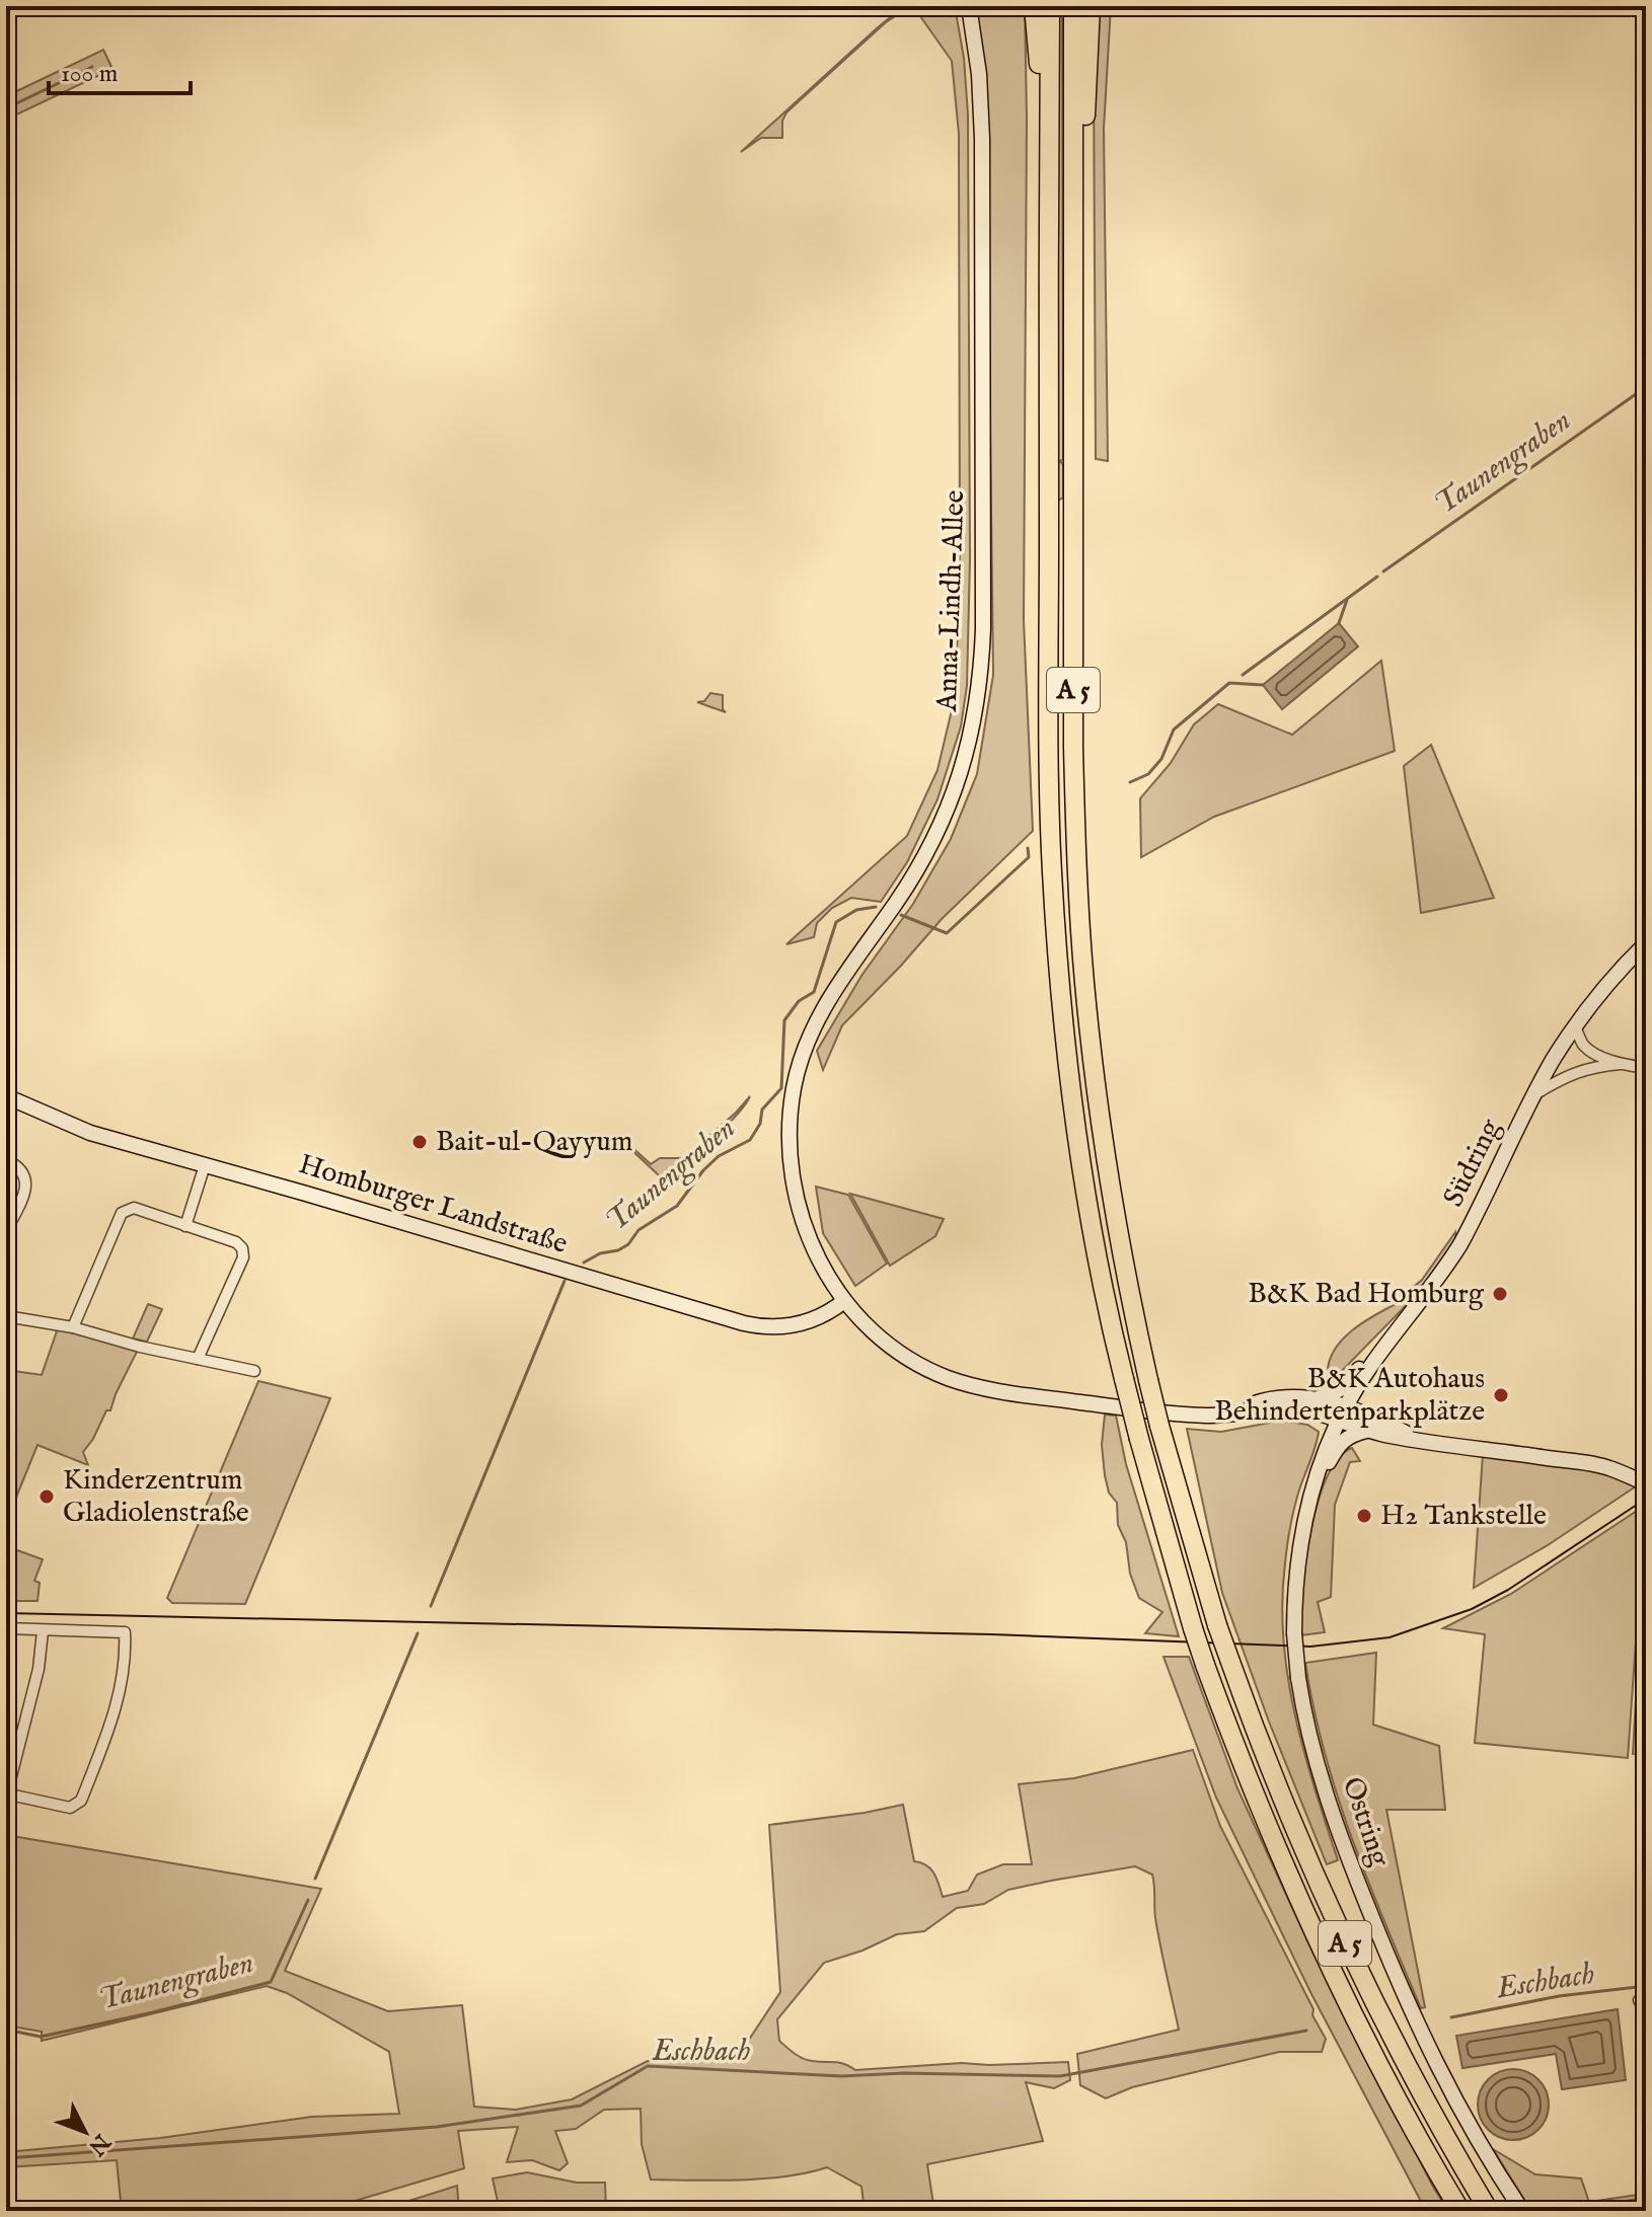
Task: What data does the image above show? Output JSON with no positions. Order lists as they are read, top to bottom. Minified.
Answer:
{"streets":{"highway":["A 5"],"main road":["Anna-Lindh-Allee","Südring","Homburger Landstraße","Ostring"]},"crossings":[["Anna-Lindh-Allee","Homburger Landstraße"],["Südring","Ostring"]],"water":["Taunengraben","Eschbach"],"places":["Bait-ul-Qayyum","B&K Bad Homburg","B&K Autohaus Behindertenparkplätze","Kinderzentrum Gladiolenstraße","H2 Tankstelle"],"scale_bar":"100 m","north":"bottom right"}
